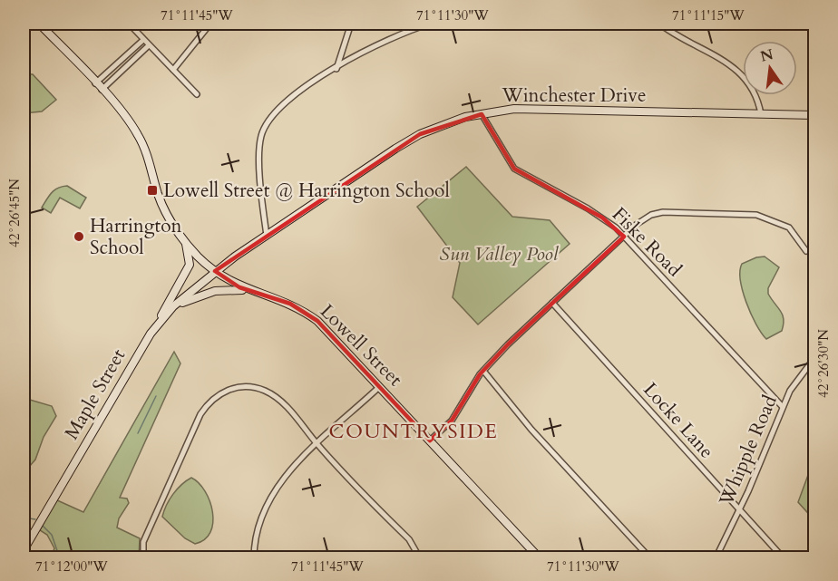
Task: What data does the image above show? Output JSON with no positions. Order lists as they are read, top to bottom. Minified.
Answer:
{"streets":{"main road":["Winchester Drive","Lowell Street","Maple Street"],"street":["Fiske Road","Locke Lane","Whipple Road"]},"crossings":[["Winchester Drive","Fiske Road"],["Winchester Drive","Lowell Street"],["Winchester Drive","Maple Street"],["Fiske Road","Whipple Road"],["Lowell Street","Maple Street"],["Locke Lane","Whipple Road"]],"districts":["COUNTRYSIDE"],"parks":["Sun Valley Pool"],"places":{"transit":["Lowell Street @ Harrington School"],"other":["Harrington School"]},"north":"top","coordinates":["71°11'45\"W","71°11'30\"W","71°11'15\"W","42°26'45\"N","42°26'30\"N","71°12'00\"W"]}
